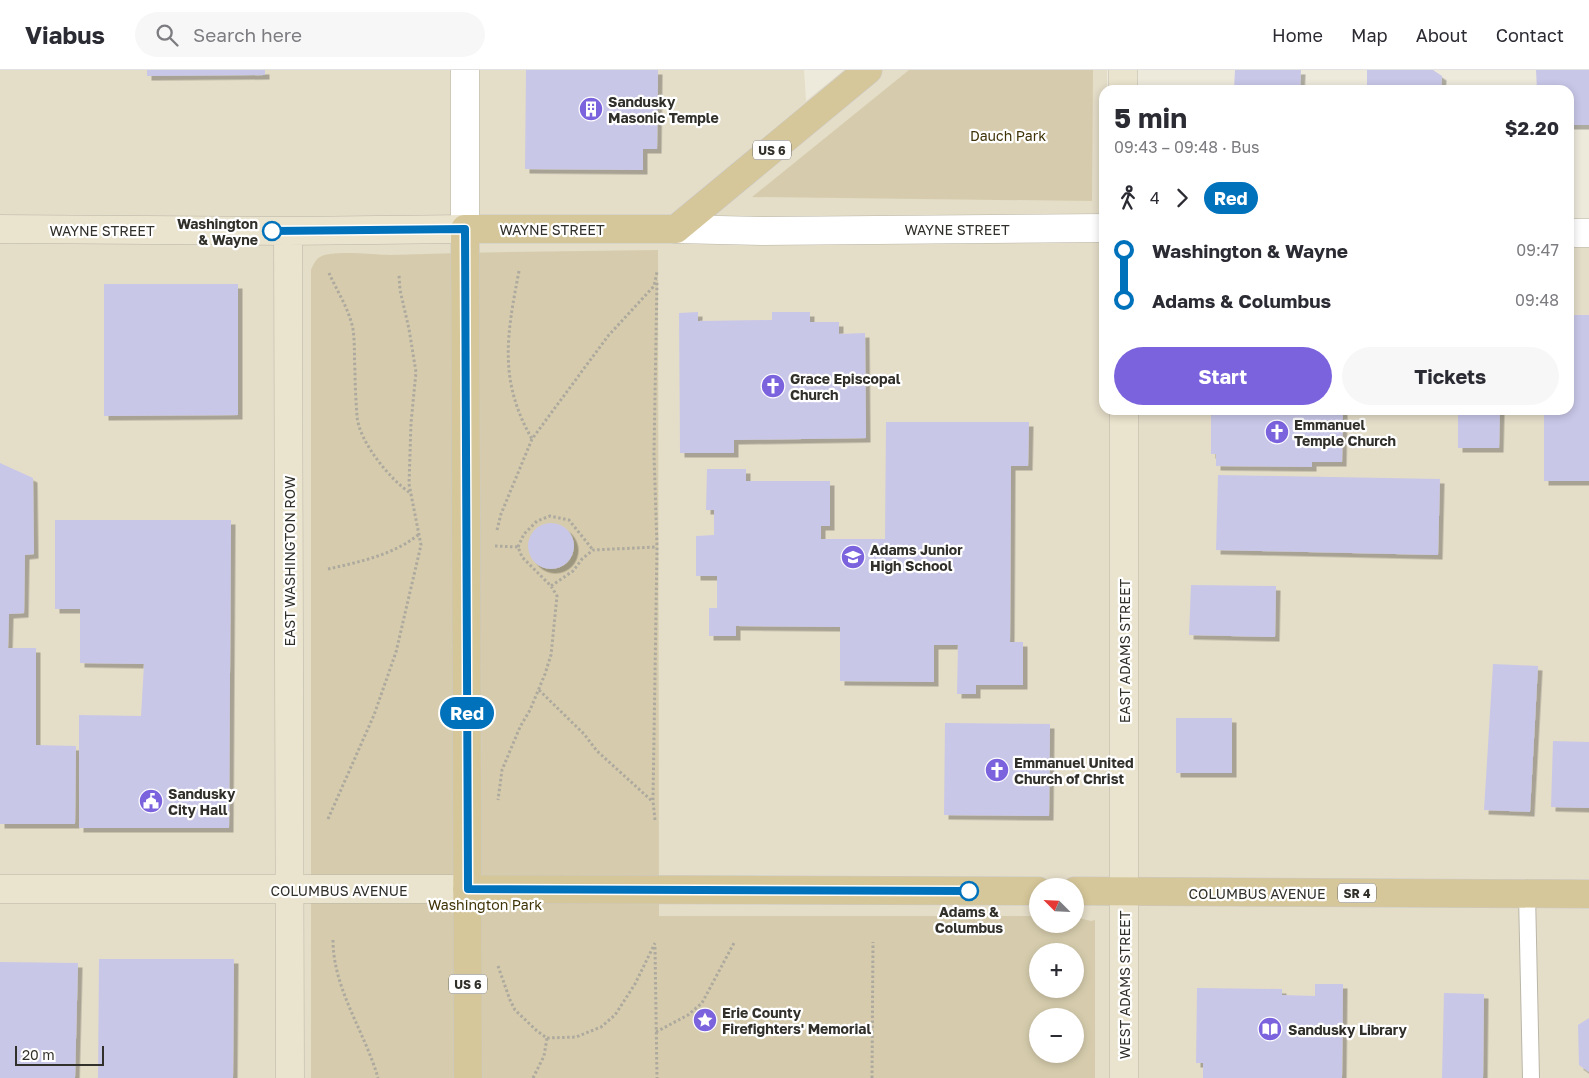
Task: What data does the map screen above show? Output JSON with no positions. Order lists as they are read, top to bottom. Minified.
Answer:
{"streets":{"main road":["US 6","WAYNE STREET","COLUMBUS AVENUE","SR 4"],"street":["EAST WASHINGTON ROW","EAST ADAMS STREET","WEST ADAMS STREET"]},"crossings":[["US 6","WAYNE STREET"],["US 6","COLUMBUS AVENUE"],["WAYNE STREET","EAST WASHINGTON ROW"],["EAST WASHINGTON ROW","COLUMBUS AVENUE"],["EAST ADAMS STREET","COLUMBUS AVENUE"],["EAST ADAMS STREET","WEST ADAMS STREET"],["COLUMBUS AVENUE","WEST ADAMS STREET"]],"parks":["Dauch Park","Washington Park"],"places":{"building":["Sandusky Masonic Temple"],"other":["Washington & Wayne","Adams & Columbus"],"church":["Grace Episcopal Church","Emmanuel Temple Church","Emmanuel United Church of Christ"],"school or university":["Adams Junior High School"],"public building":["Sandusky City Hall"],"place":["Erie County Firefighters' Memorial"],"library":["Sandusky Library"]},"lines":["bus line Red"],"scale_bar":"20 m","north":"top left","page":{"header":"Viabus","search":"Search here","nav":["Home","Map","About","Contact"],"on_map":"Red","heading":["5 min","09:43 – 09:48 · Bus","$2.20"],"legs":["4","Red"],"list":[{"name":"Washington & Wayne","value":"09:47"},{"name":"Adams & Columbus","value":"09:48"}],"buttons":["Start","Tickets"],"map_buttons":["+","−"],"scale":"20 m"}}
